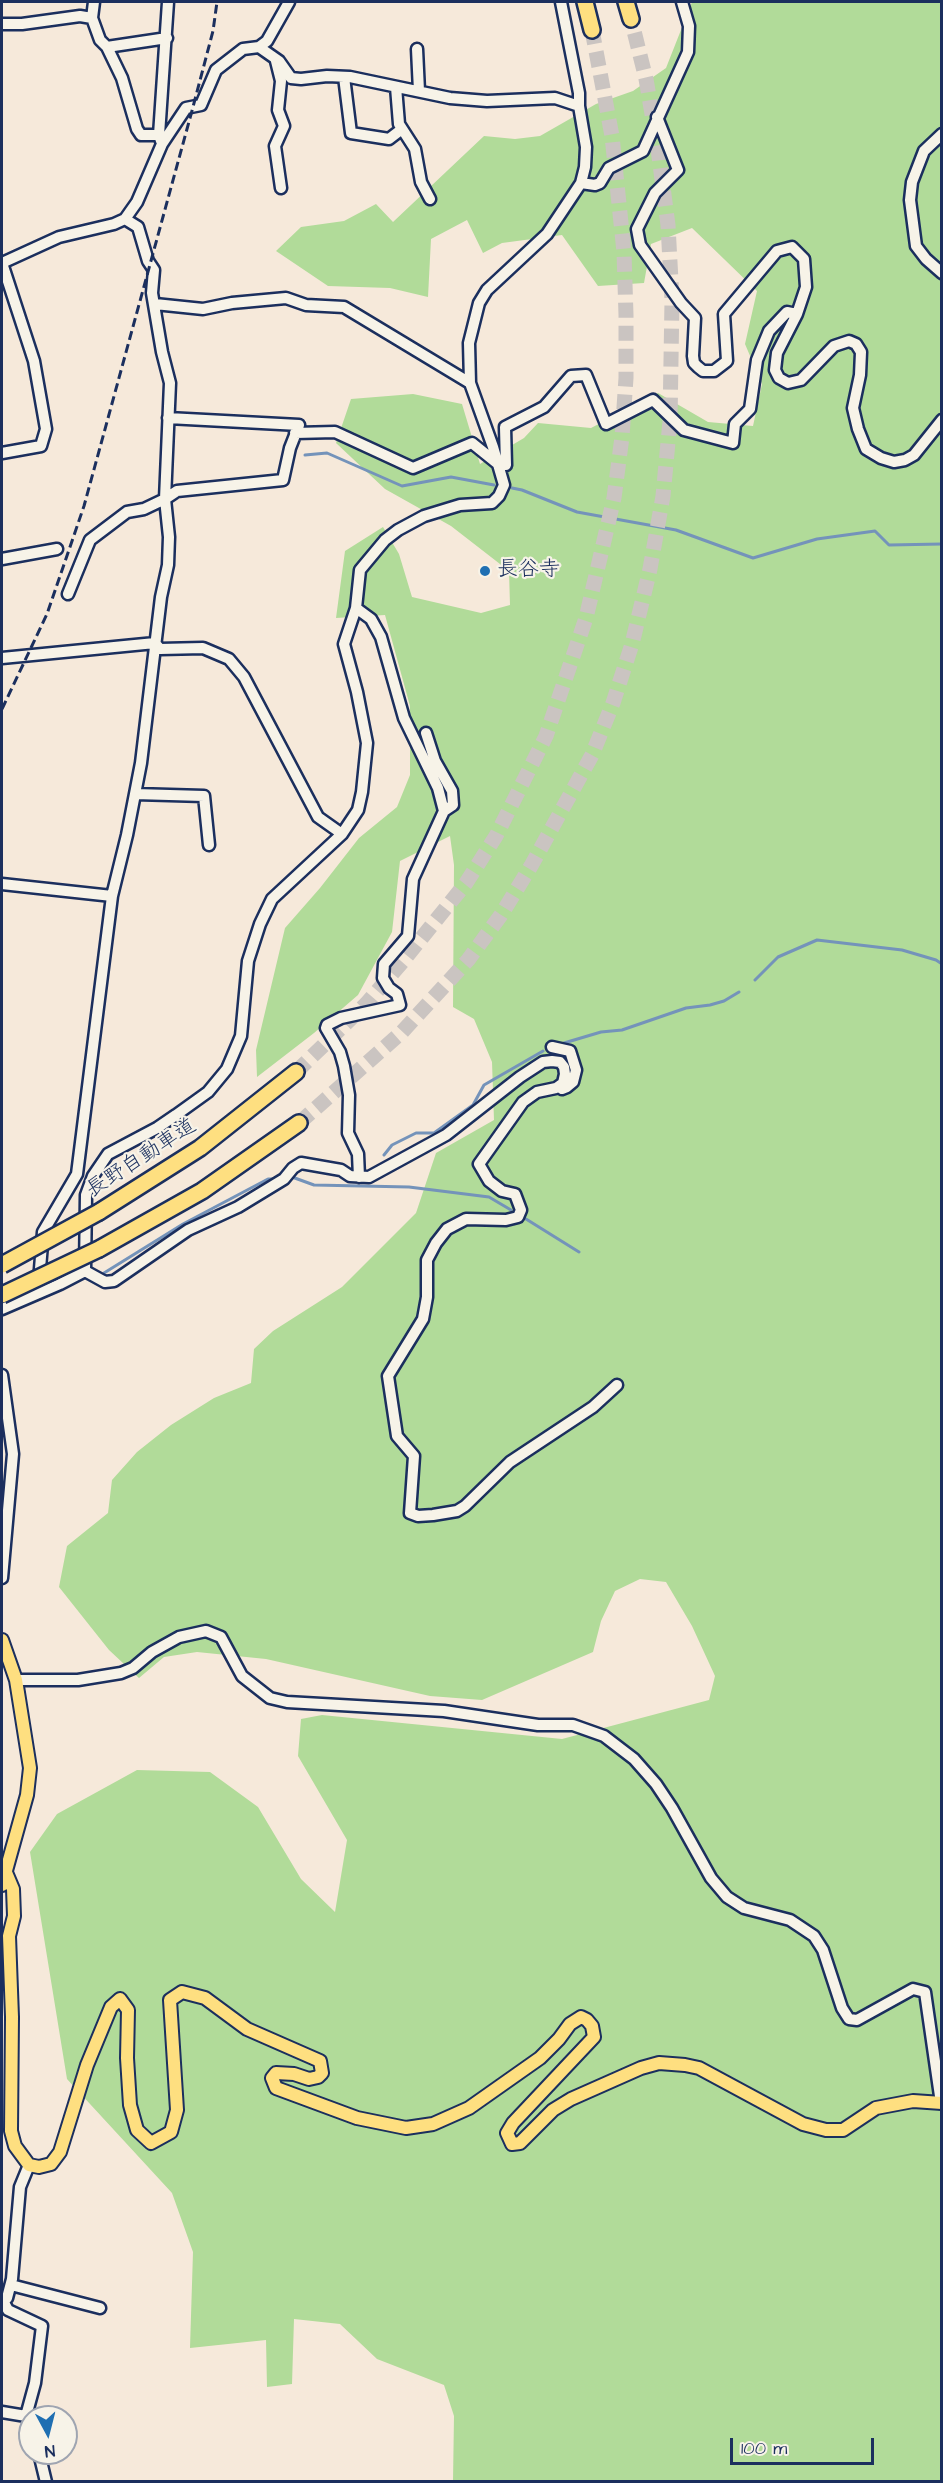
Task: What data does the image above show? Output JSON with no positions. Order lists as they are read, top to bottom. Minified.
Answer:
{"streets":{"highway":["長野自動車道"]},"places":["長谷寺"],"scale_bar":"100 m","north":"bottom"}
